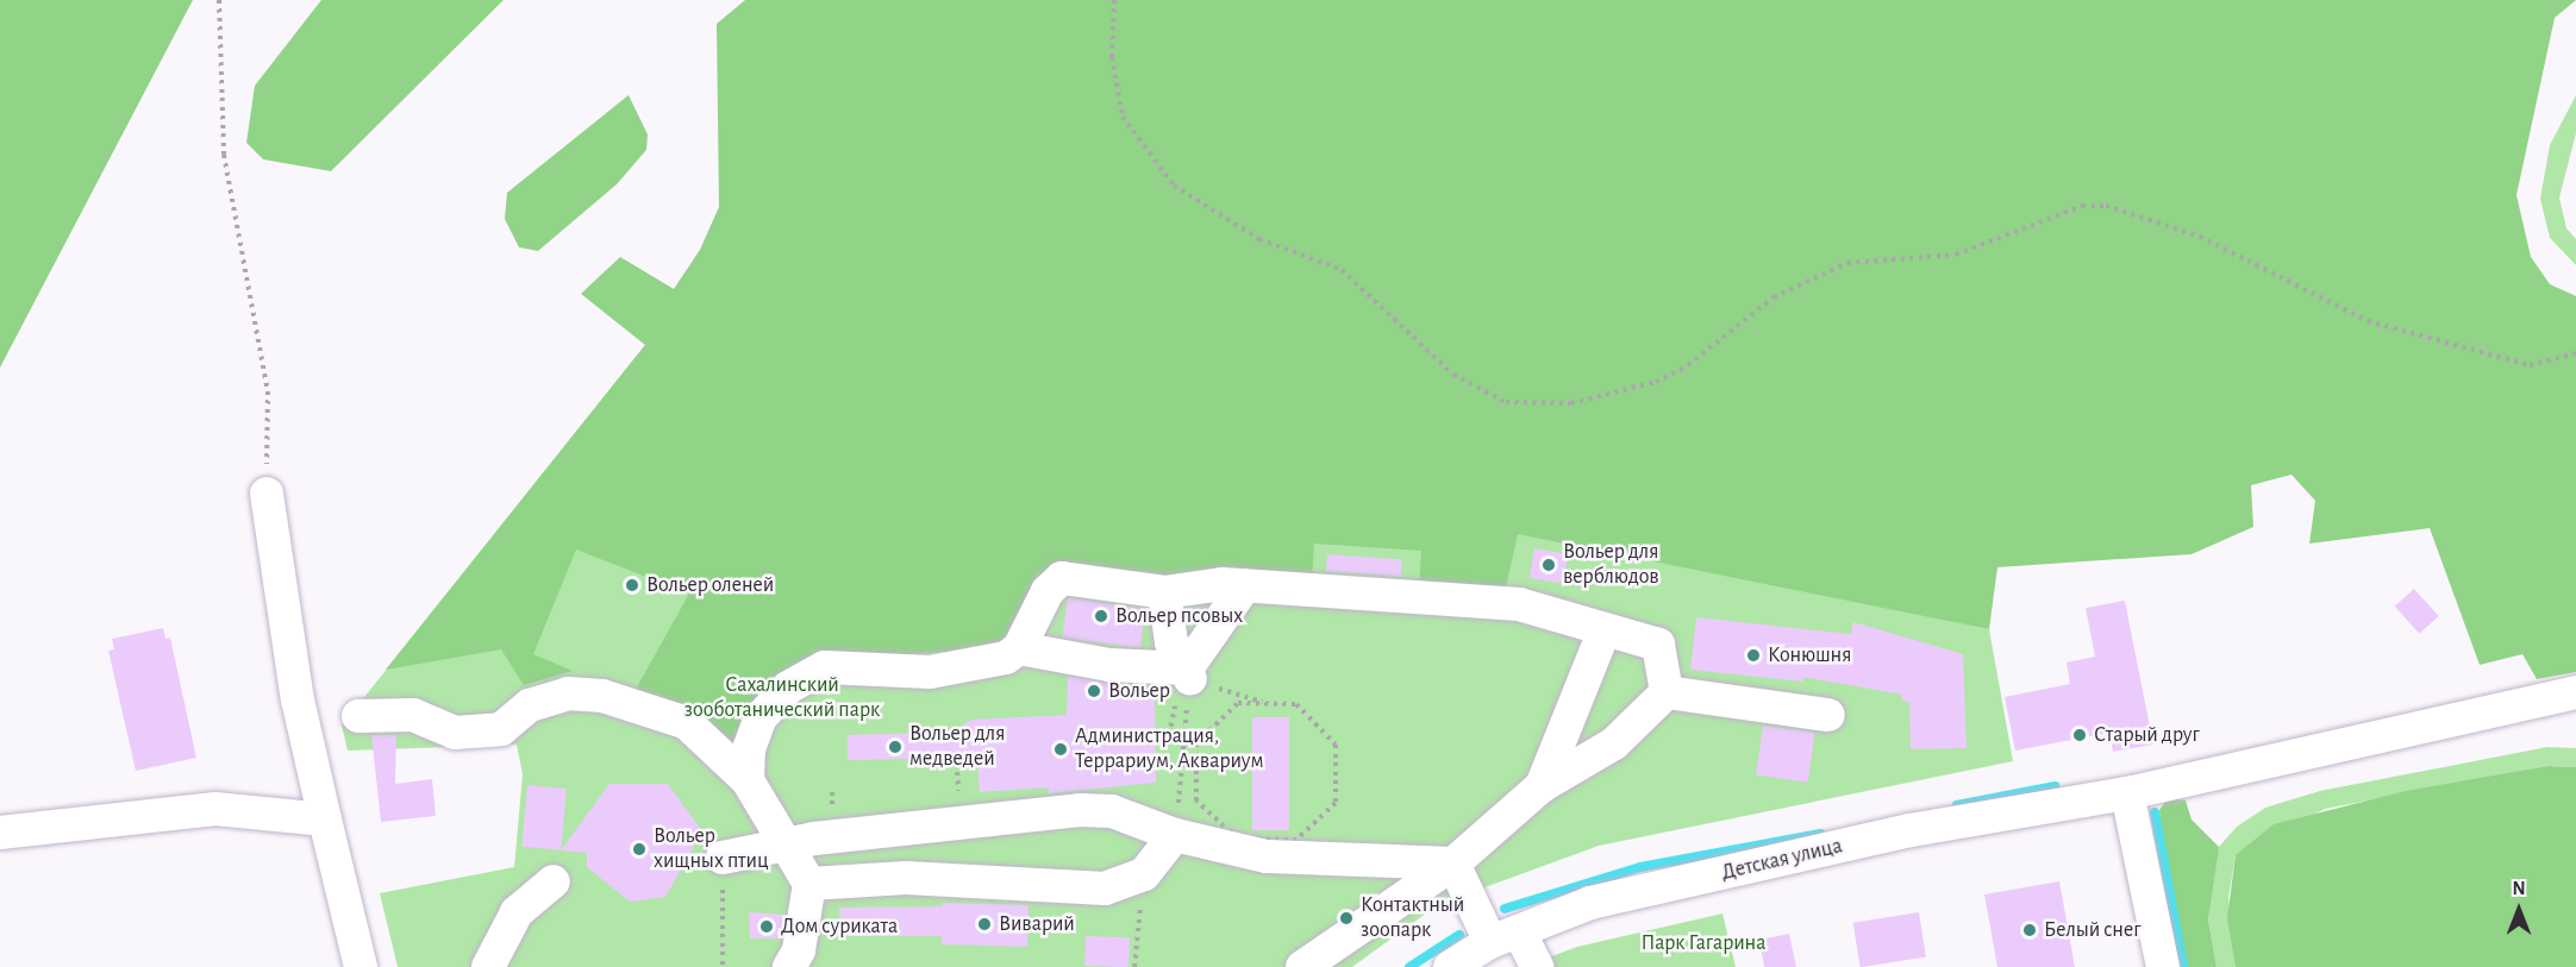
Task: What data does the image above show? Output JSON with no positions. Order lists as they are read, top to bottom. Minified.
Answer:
{"streets":{"street":["Детская улица"]},"parks":["Сахалинский зооботанический парк","Парк Гагарина"],"places":["Вольер для верблюдов","Вольер оленей","Вольер псовых","Конюшня","Вольер","Старый друг","Вольер для медведей","Администрация, Террариум, Аквариум","Вольер хищных птиц","Контактный зоопарк","Виварий","Дом суриката","Белый снег"],"north":"top"}
